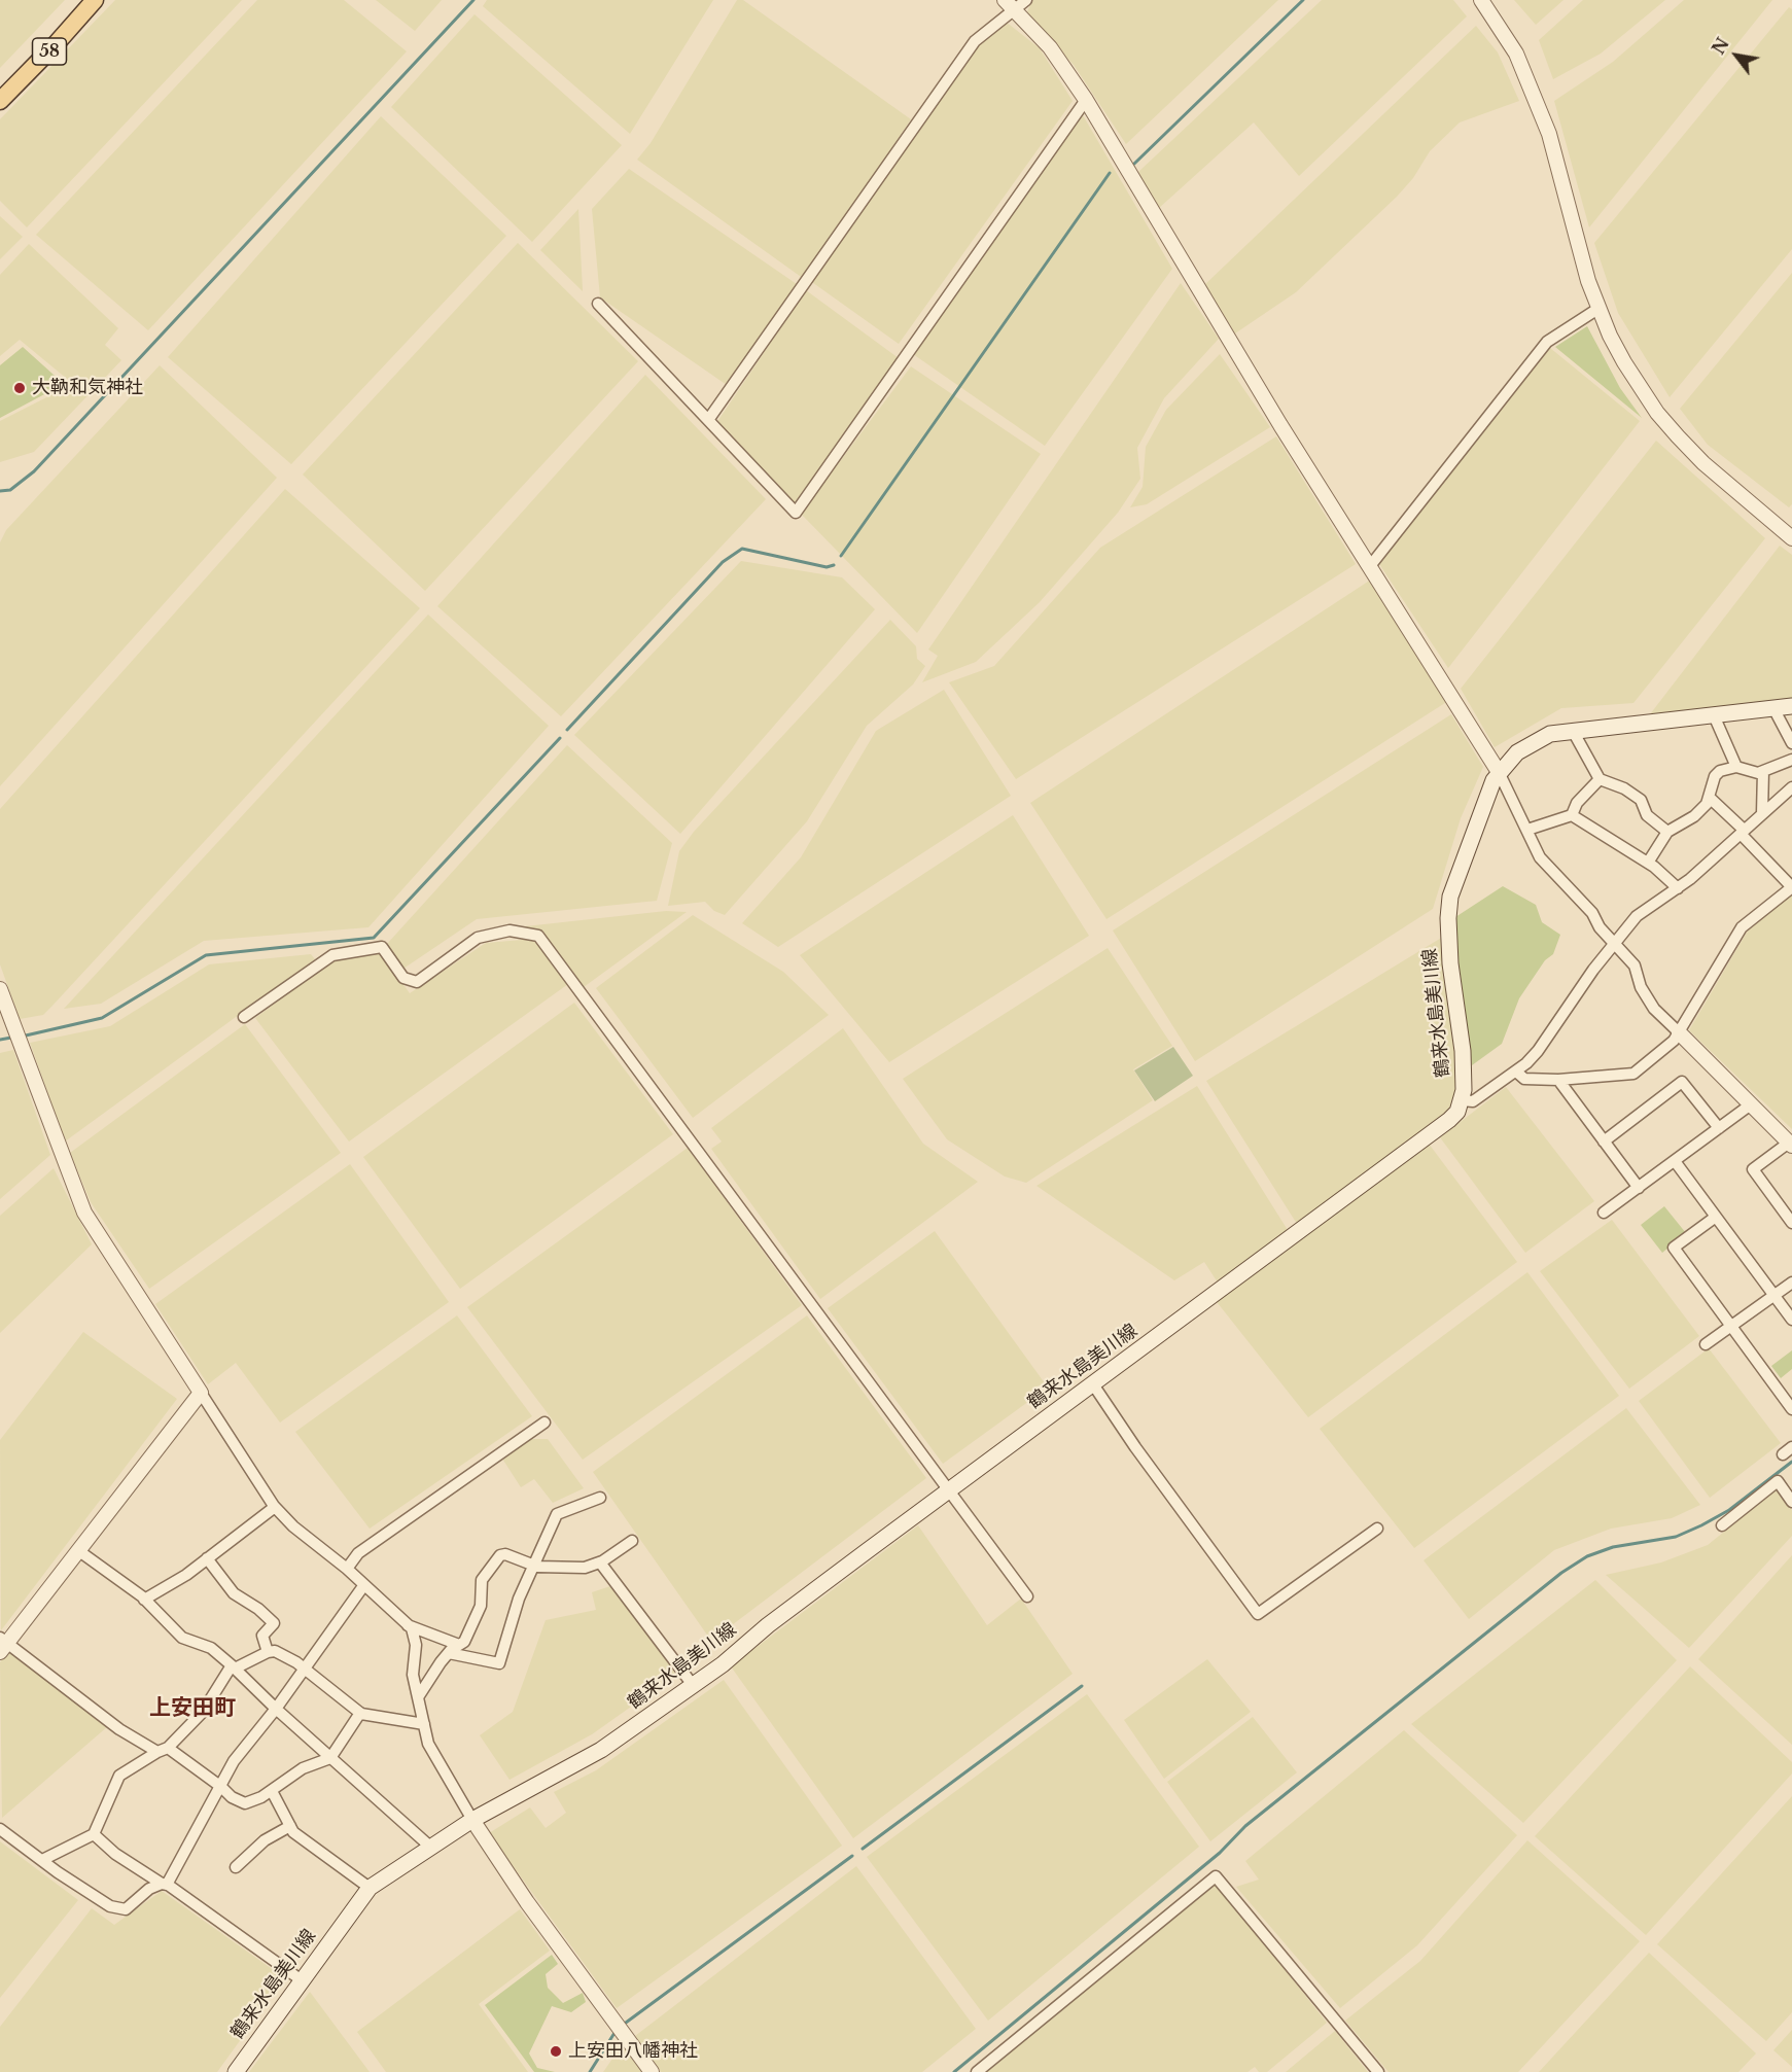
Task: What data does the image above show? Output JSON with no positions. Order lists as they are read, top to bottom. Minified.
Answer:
{"streets":{"main road":["58","鶴来水島美川線"]},"districts":["上安田町"],"places":["大靹和気神社","上安田八幡神社"],"north":"top left"}
